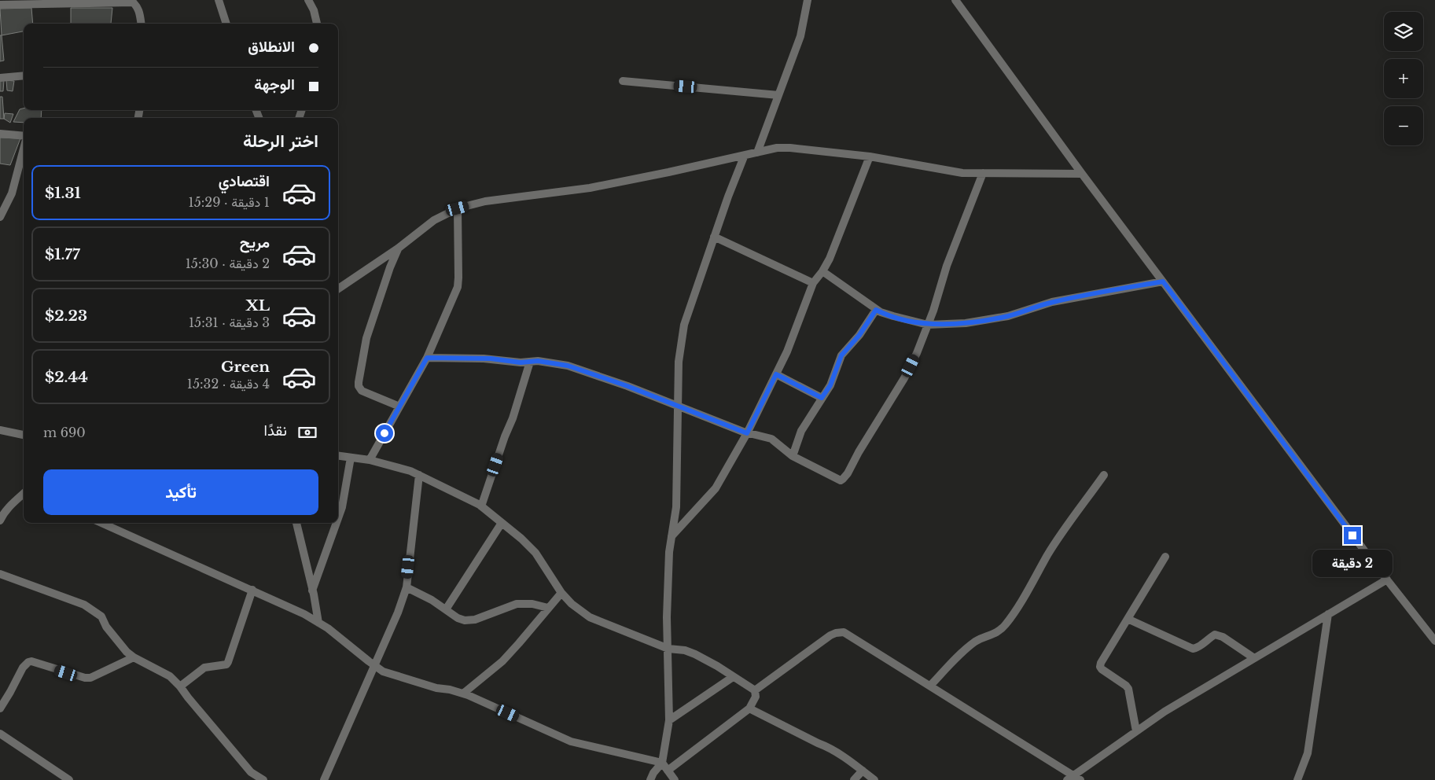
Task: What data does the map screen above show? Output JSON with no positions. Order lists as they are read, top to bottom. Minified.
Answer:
{"page":{"map_buttons":["+","−"],"banner":["الانطلاق","الوجهة"],"heading":"اختر الرحلة","list":[{"name":"اقتصادي","note":"1 دقيقة · 15:29","value":"$1.31"},{"name":"مريح","note":"2 دقيقة · 15:30","value":"$1.77"},{"name":"XL","note":"3 دقيقة · 15:31","value":"$2.23"},{"name":"Green","note":"4 دقيقة · 15:32","value":"$2.44"}],"pay":["نقدًا","690 m"],"buttons":"تأكيد","bubble":"2 دقيقة"}}
